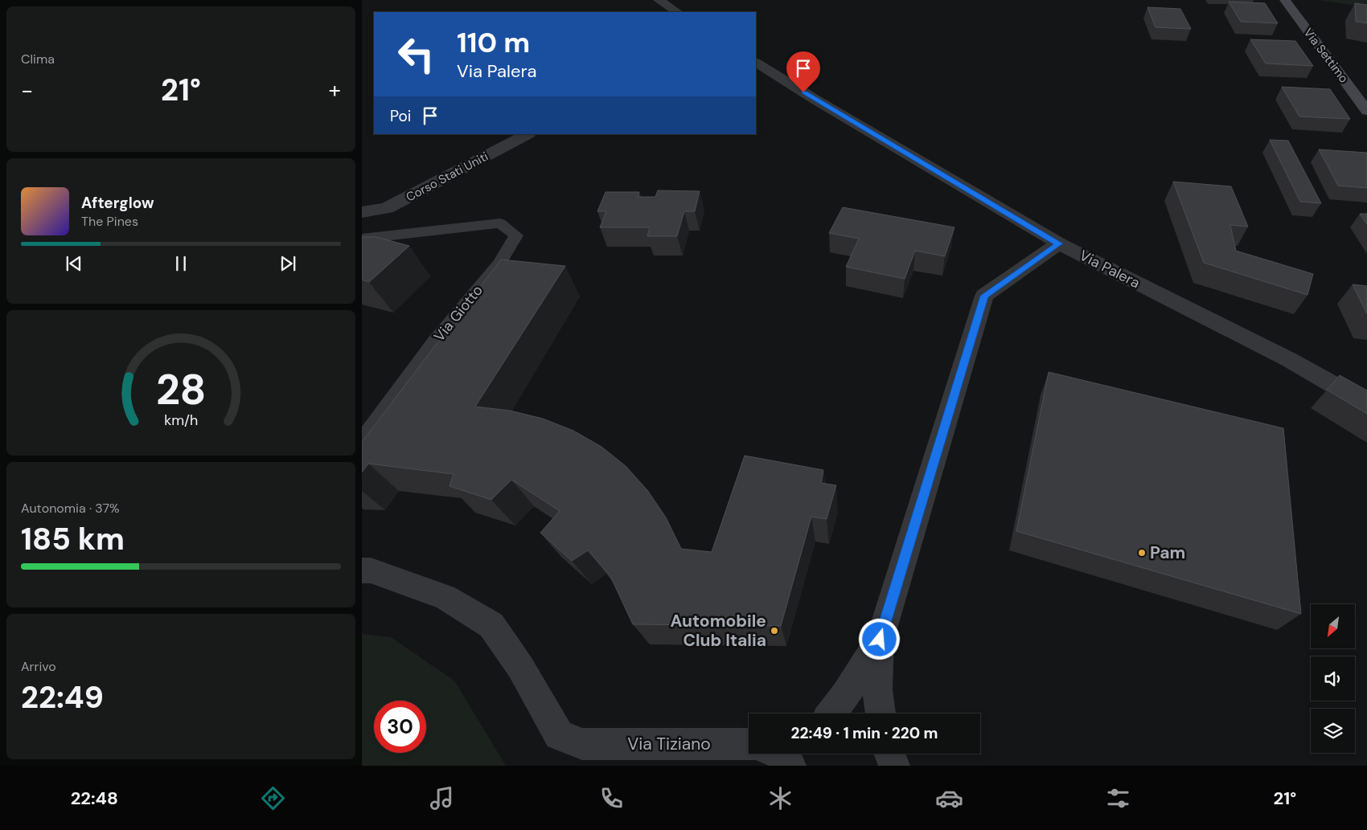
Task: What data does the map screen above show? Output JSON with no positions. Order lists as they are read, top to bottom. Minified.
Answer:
{"streets":{"street":["Via Settimo","Corso Stati Uniti","Via Palera","Via Tiziano"],"lane":["Via Giotto"]},"places":["Pam","Automobile Club Italia"],"north":"bottom left","page":{"tile":["Clima",["Autonomia · 37%","185 km"],["Arrivo","22:49"]],"turn":["110 m","Via Palera"],"heat":["−","21°","+"],"then":"Poi","song":["Afterglow","The Pines"],"limit":"30","trip":"22:49 · 1 min · 220 m","tabs":["22:48","21°"],"gauge":["28","km/h"]}}
